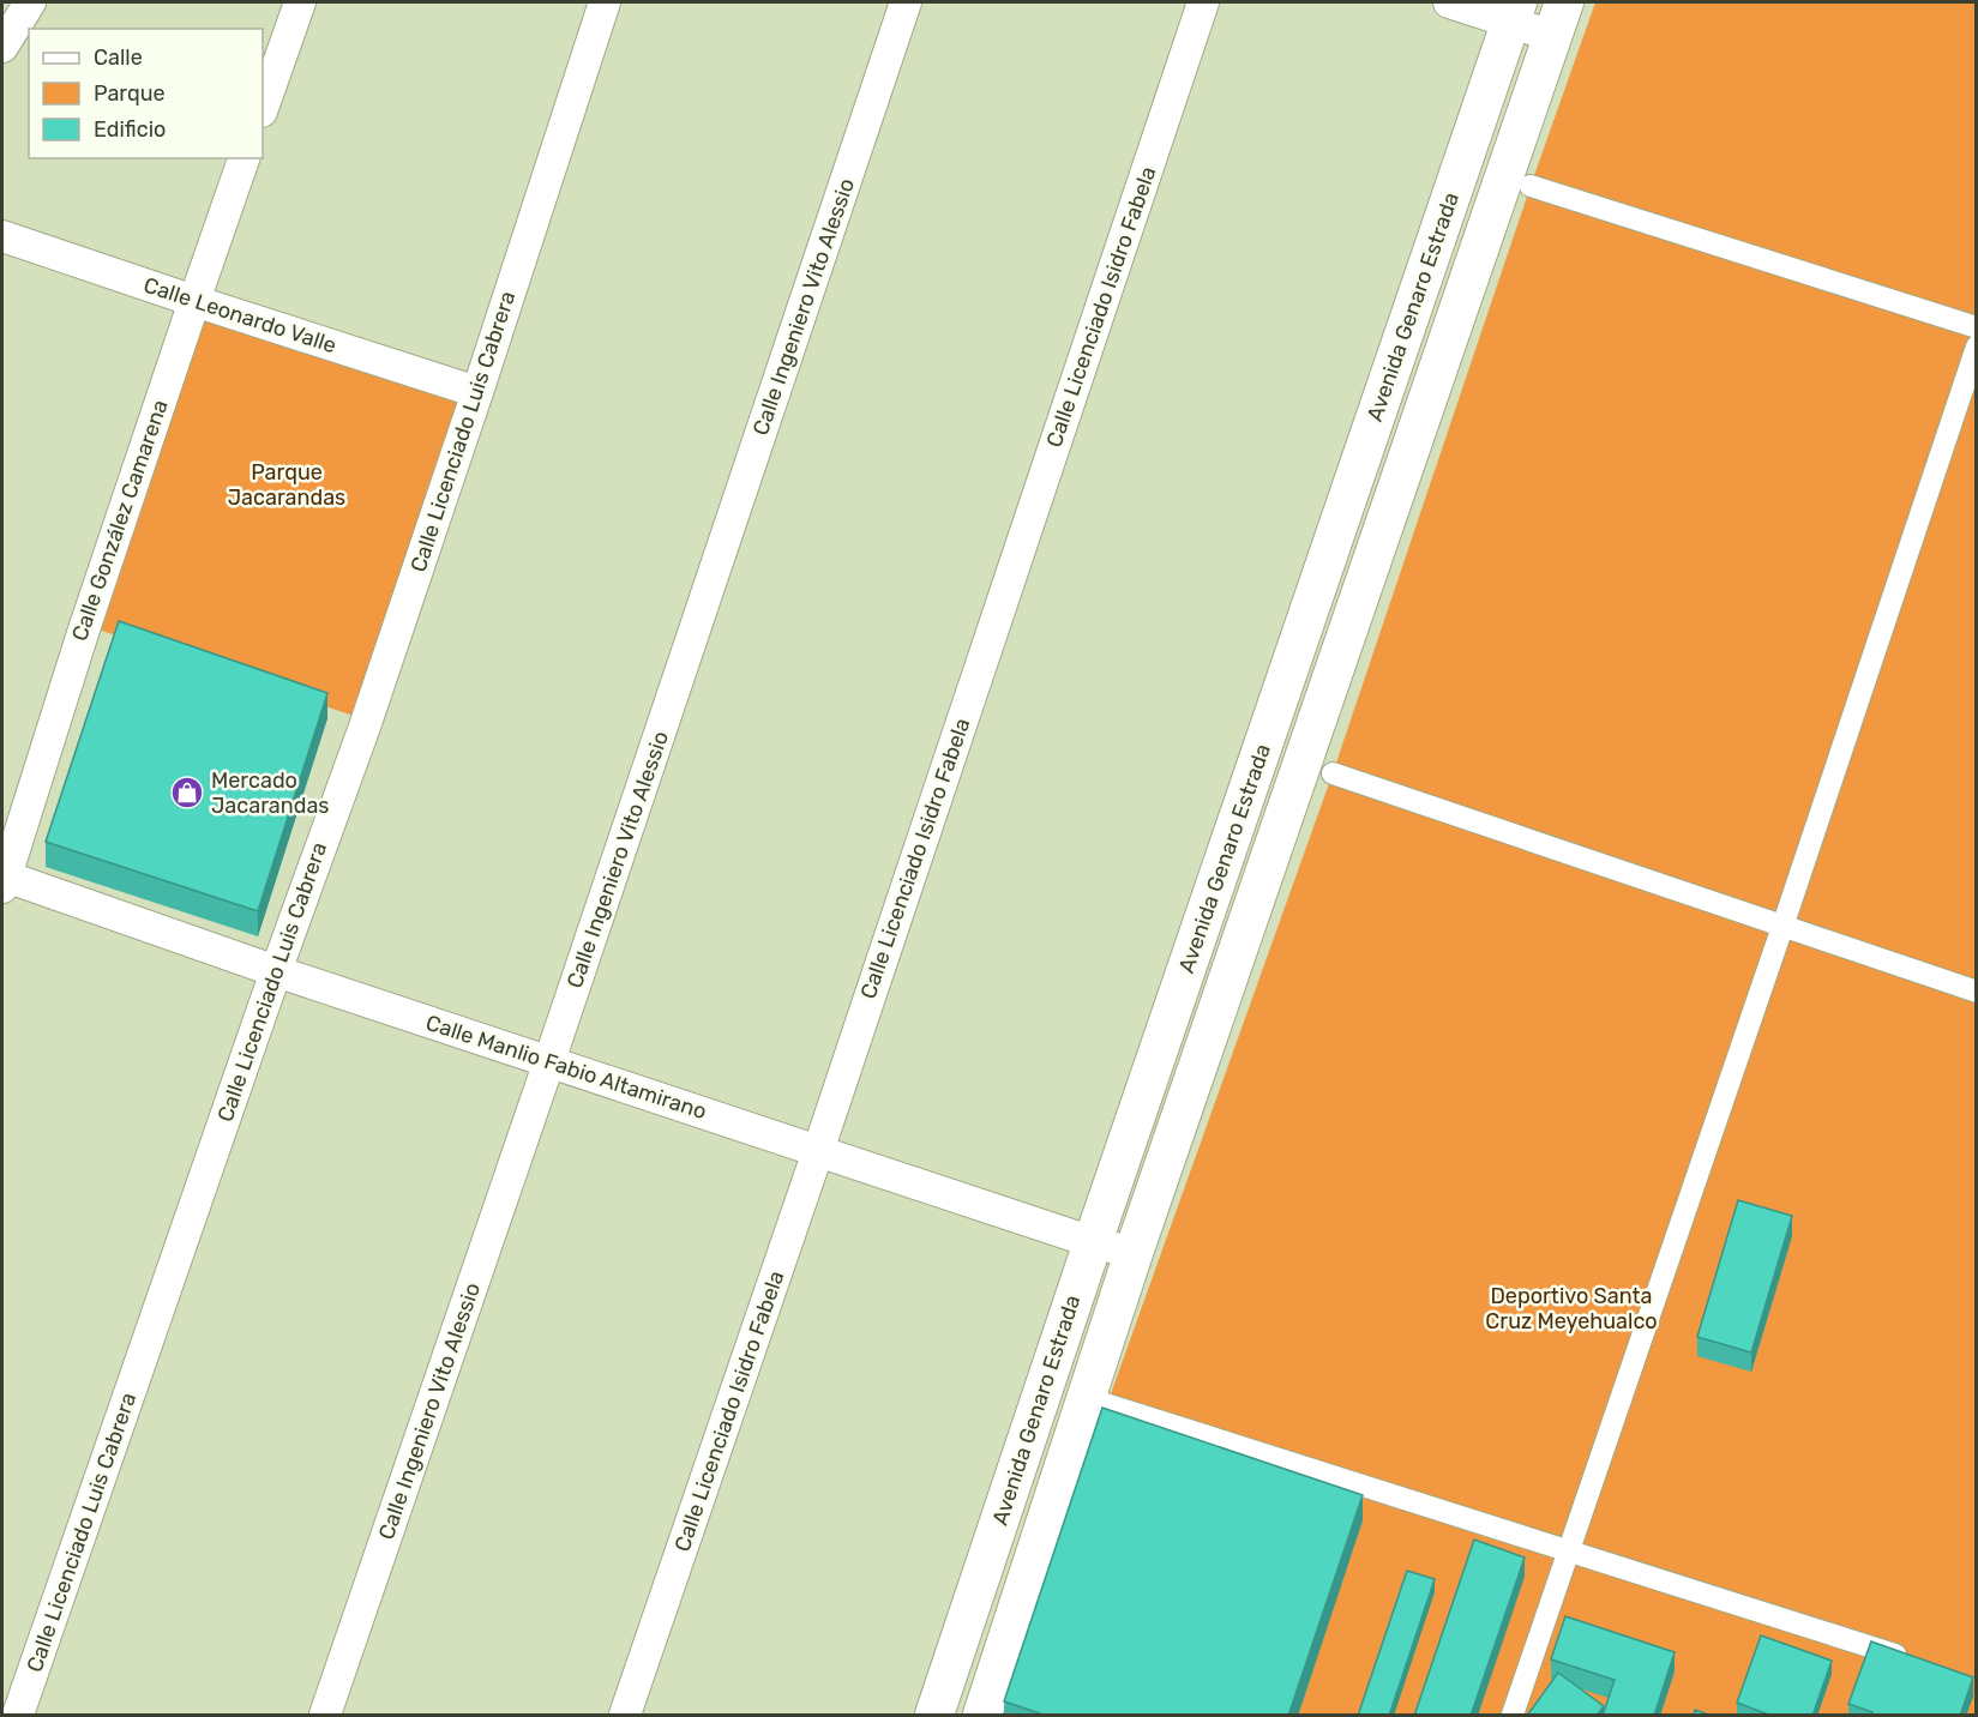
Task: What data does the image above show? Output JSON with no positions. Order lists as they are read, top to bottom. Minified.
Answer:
{"streets":{"street":["Calle Ingeniero Vito Alessio","Calle Licenciado Isidro Fabela","Avenida Genaro Estrada","Calle Leonardo Valle","Calle Licenciado Luis Cabrera","Calle González Camarena","Calle Manlio Fabio Altamirano"]},"crossings":[["Calle Ingeniero Vito Alessio","Calle Manlio Fabio Altamirano"],["Calle Licenciado Isidro Fabela","Calle Manlio Fabio Altamirano"],["Avenida Genaro Estrada","Calle Manlio Fabio Altamirano"],["Calle Leonardo Valle","Calle Licenciado Luis Cabrera"],["Calle Leonardo Valle","Calle González Camarena"],["Calle Licenciado Luis Cabrera","Calle Manlio Fabio Altamirano"],["Calle González Camarena","Calle Manlio Fabio Altamirano"]],"parks":["Parque Jacarandas","Deportivo Santa Cruz Meyehualco"],"places":{"shop":["Mercado Jacarandas"]},"legend":["Calle","Parque","Edificio"]}
